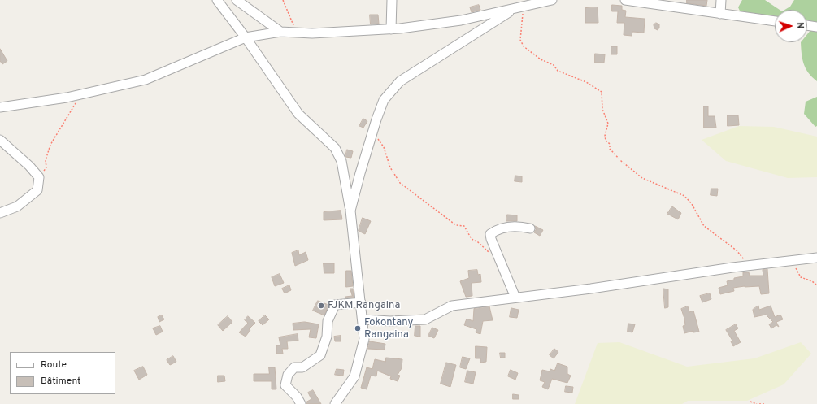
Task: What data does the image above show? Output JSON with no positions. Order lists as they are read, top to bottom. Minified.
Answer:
{"places":["FJKM Rangaina","Fokontany Rangaina"],"legend":["Route","Bâtiment"],"north":"right"}
